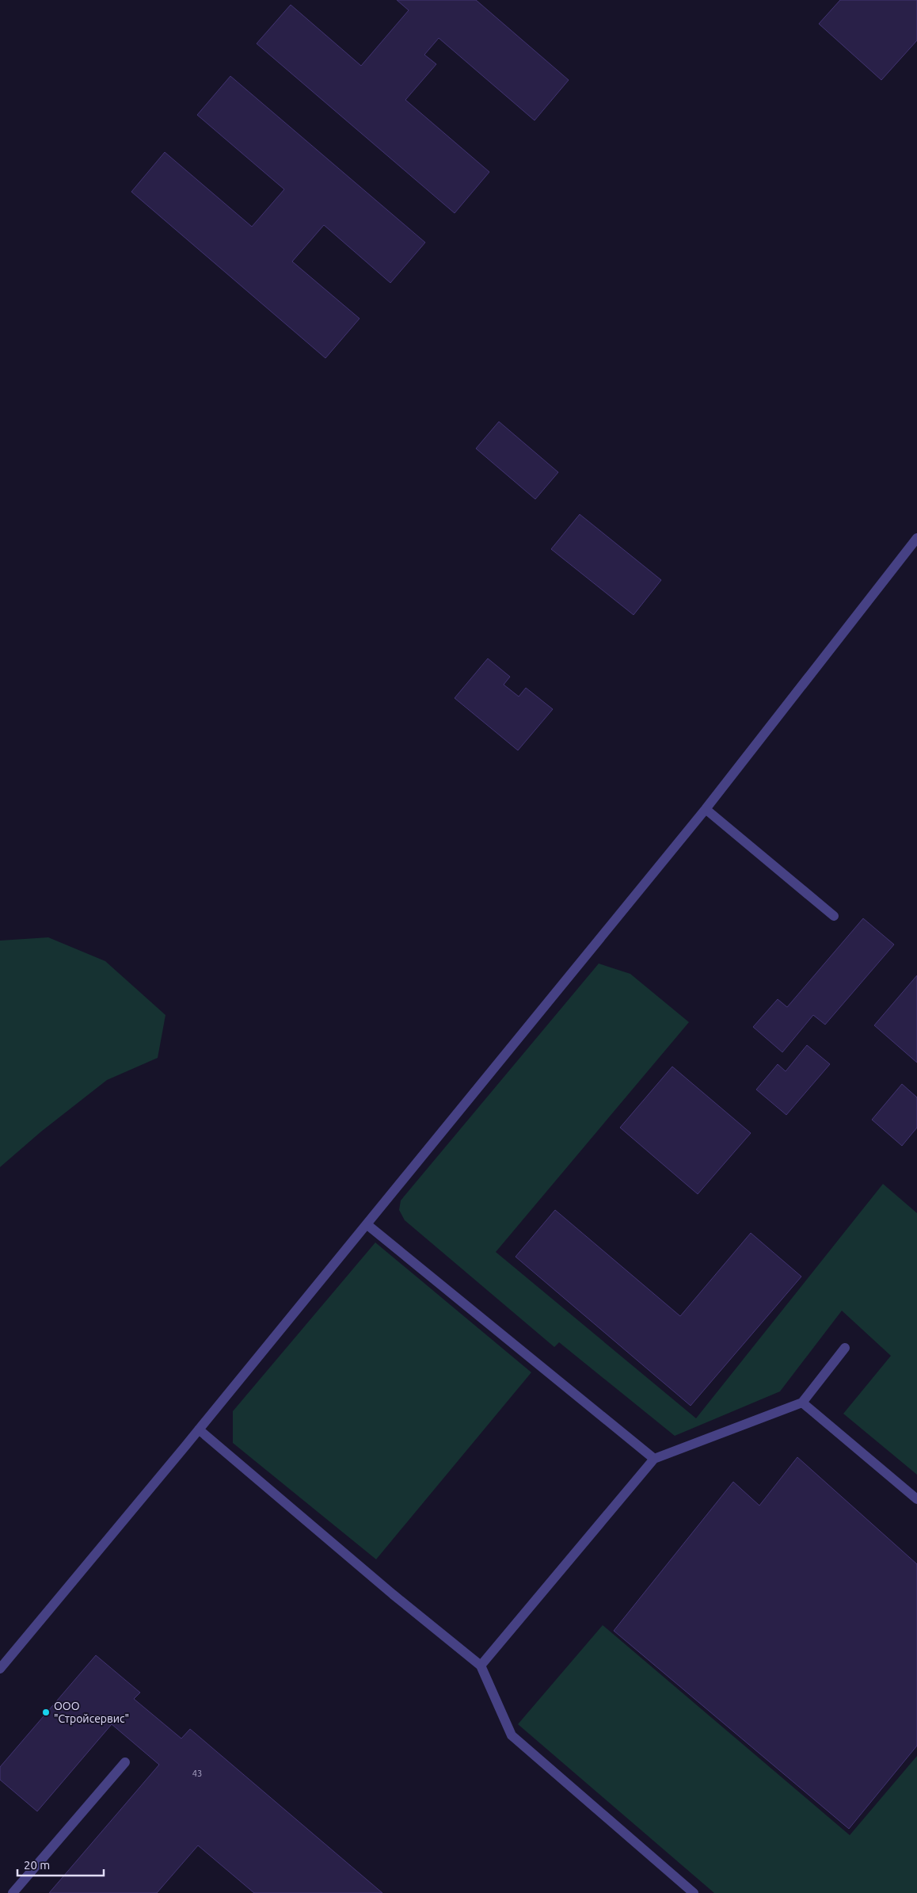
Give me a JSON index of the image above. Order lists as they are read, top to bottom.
{
  "places": ["ООО \"Стройсервис\""],
  "house_numbers": ["43"],
  "scale_bar": "20 m"
}
